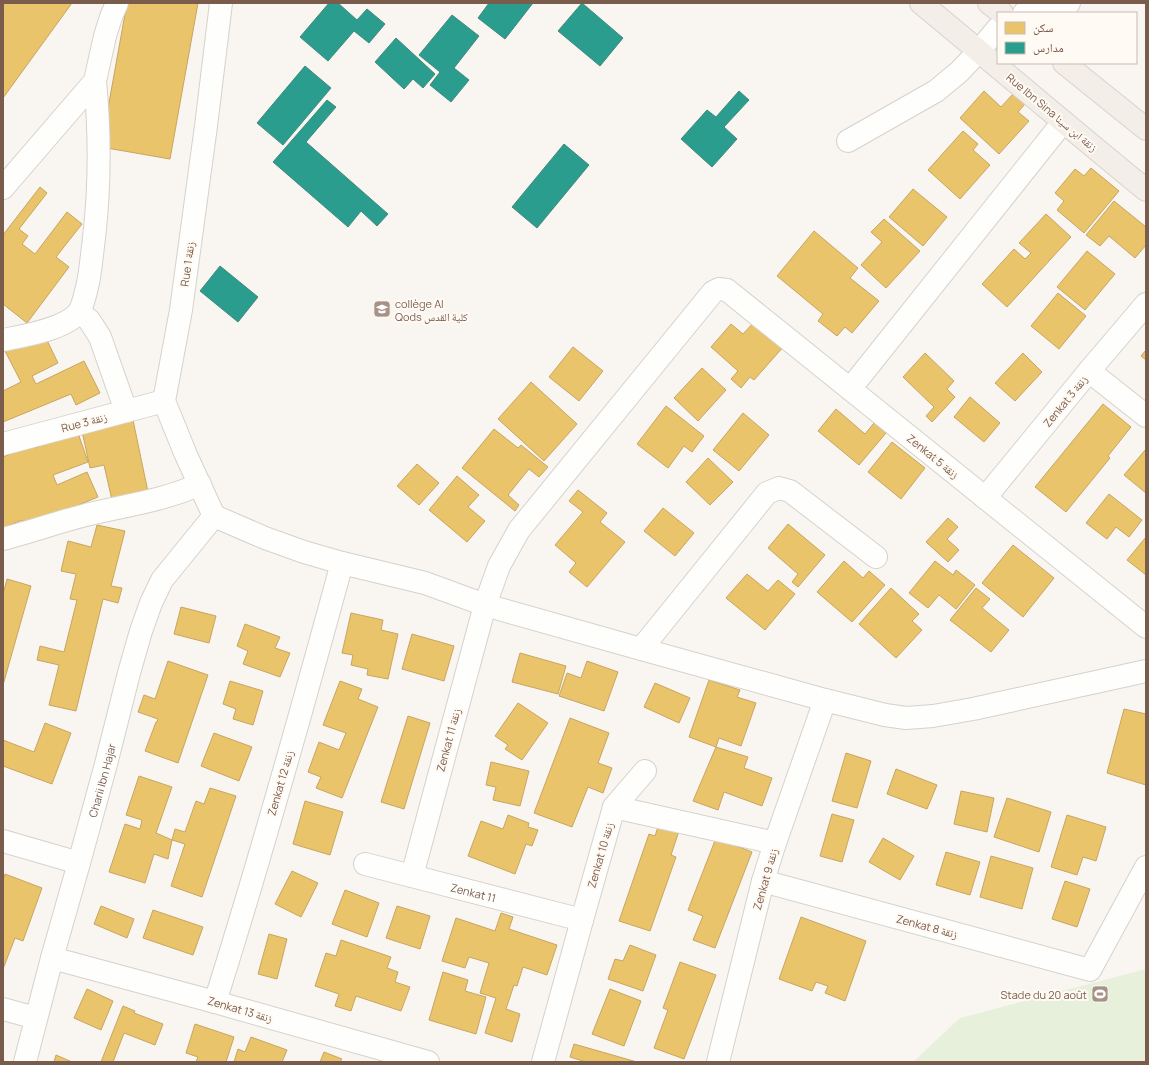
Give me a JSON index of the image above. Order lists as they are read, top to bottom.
{
  "streets": {
    "main road": ["Rue Ibn Sina زنقة ابن سينا"],
    "street": [
      "Rue 1 زنقة",
      "Zenkat 3 زنقة",
      "Rue 3 زنقة",
      "Zenkat 5 زنقة",
      "Zenkat 11 زنقة",
      "Charii Ibn Hajar",
      "Zenkat 12 زنقة",
      "Zenkat 10 زنقة",
      "Zenkat 9 زنقة",
      "Zenkat 11",
      "Zenkat 8 زنقة",
      "Zenkat 13 زنقة"
    ]
  },
  "crossings": [
    ["Rue 1 زنقة", "Rue 3 زنقة"],
    ["Zenkat 3 زنقة", "Zenkat 5 زنقة"],
    ["Zenkat 5 زنقة", "Zenkat 11 زنقة"],
    ["Zenkat 11 زنقة", "Zenkat 11"],
    ["Charii Ibn Hajar", "Zenkat 13 زنقة"],
    ["Zenkat 12 زنقة", "Zenkat 13 زنقة"],
    ["Zenkat 10 زنقة", "Zenkat 11"],
    ["Zenkat 9 زنقة", "Zenkat 8 زنقة"]
  ],
  "places": {
    "school or university": ["collège Al Qods كلية القدس"],
    "sports": ["Stade du 20 août"]
  },
  "legend": ["سكن", "مدارس"]
}
